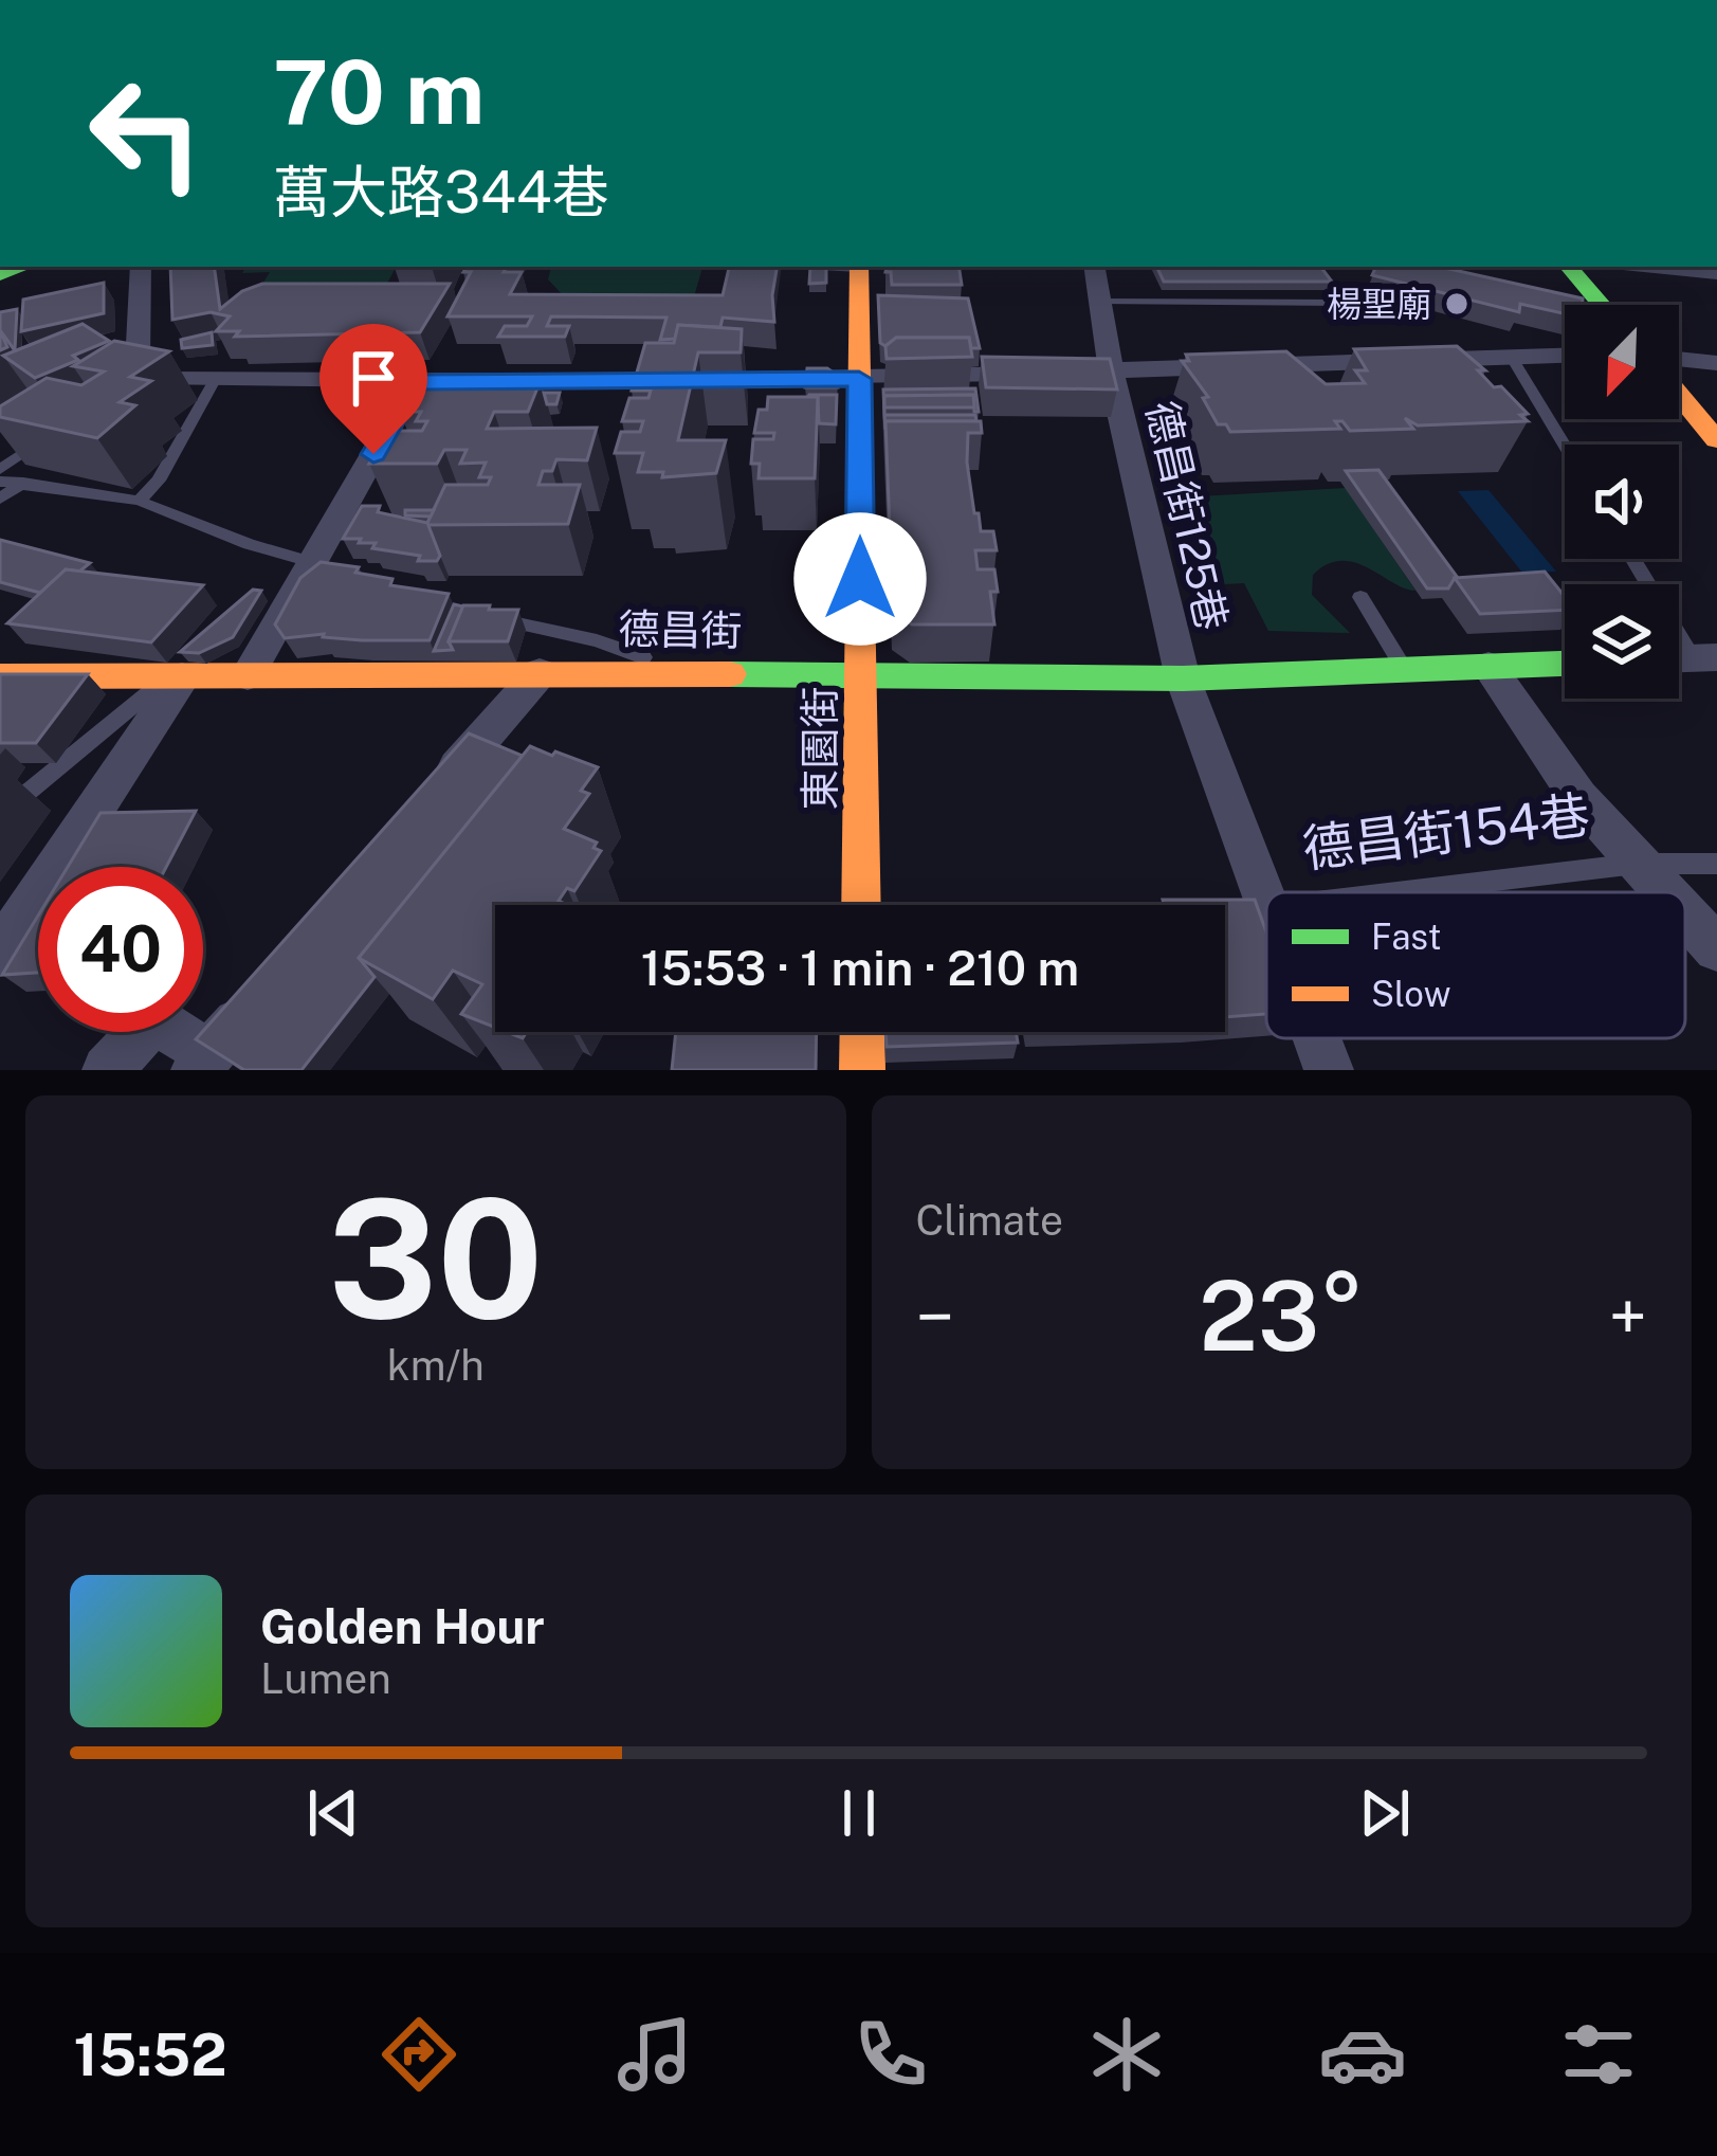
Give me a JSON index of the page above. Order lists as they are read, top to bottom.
{
  "streets": {
    "street": [
      "德昌街125巷",
      "德昌街",
      "東園街",
      "德昌街154巷"
    ]
  },
  "crossings": [
    ["德昌街125巷", "德昌街"],
    ["德昌街", "東園街"],
    ["德昌街", "德昌街154巷"]
  ],
  "places": ["楊聖廟"],
  "legend": ["Fast", "Slow"],
  "north": "bottom left",
  "page": {
    "turn": ["70 m", "萬大路344巷"],
    "limit": "40",
    "trip": "15:53 · 1 min · 210 m",
    "tile": [
      ["30", "km/h"],
      "Climate"
    ],
    "heat": ["−", "23°", "+"],
    "song": ["Golden Hour", "Lumen"],
    "tabs": "15:52"
  }
}
